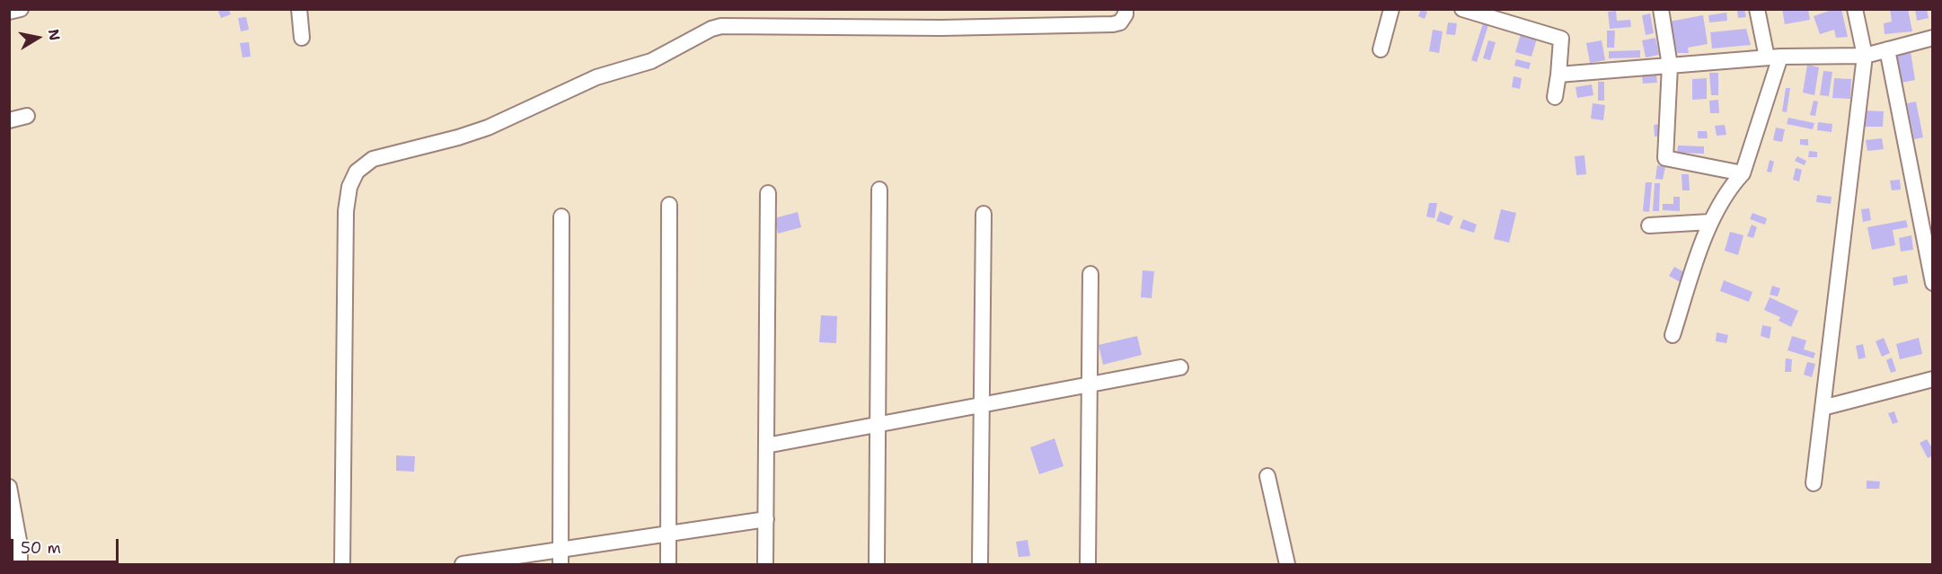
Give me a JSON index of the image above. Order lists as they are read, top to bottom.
{
  "scale_bar": "50 m",
  "north": "right"
}
